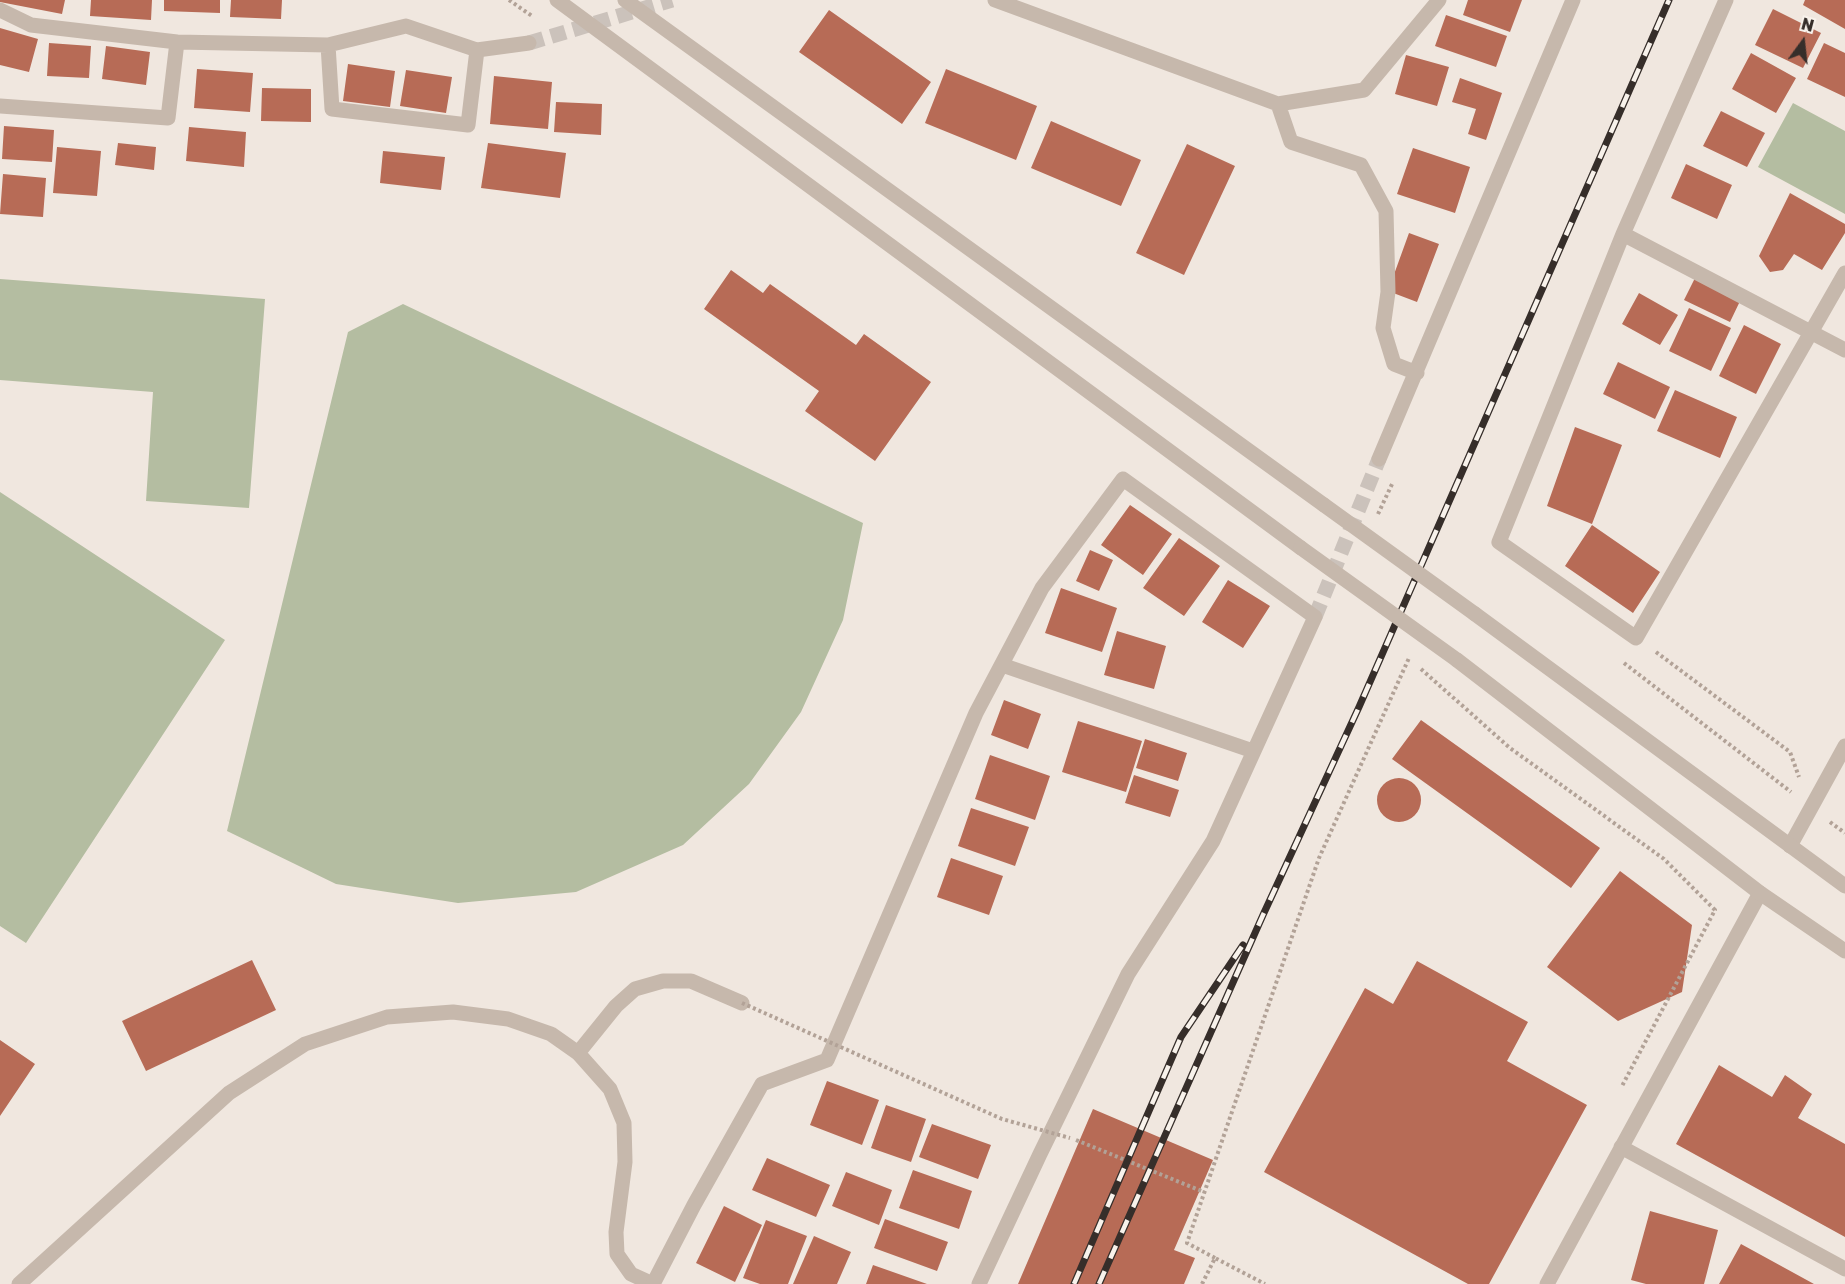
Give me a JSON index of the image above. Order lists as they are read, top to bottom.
{
  "north": "top"
}
